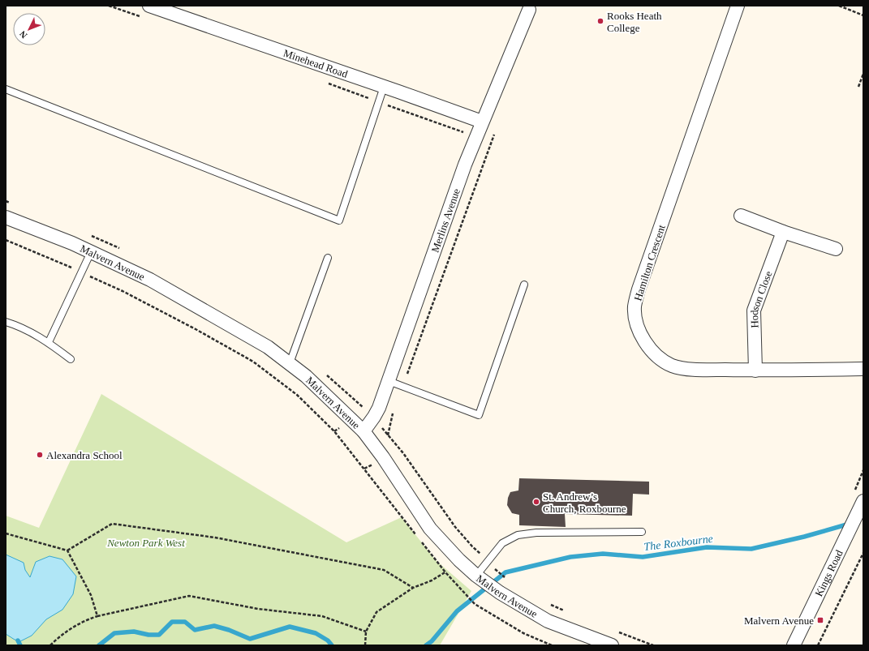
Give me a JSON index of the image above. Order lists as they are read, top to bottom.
{
  "streets": {
    "street": [
      "Minehead Road",
      "Merlins Avenue",
      "Malvern Avenue",
      "Hamilton Crescent",
      "Hodson Close",
      "Kings Road"
    ]
  },
  "crossings": [
    ["Minehead Road", "Merlins Avenue"],
    ["Merlins Avenue", "Malvern Avenue"],
    ["Hamilton Crescent", "Hodson Close"]
  ],
  "water": ["The Roxbourne"],
  "parks": ["Newton Park West"],
  "places": {
    "other": ["Rooks Heath College", "Alexandra School", "St. Andrew’s Church, Roxbourne"],
    "transit": ["Malvern Avenue"]
  },
  "north": "bottom left"
}
